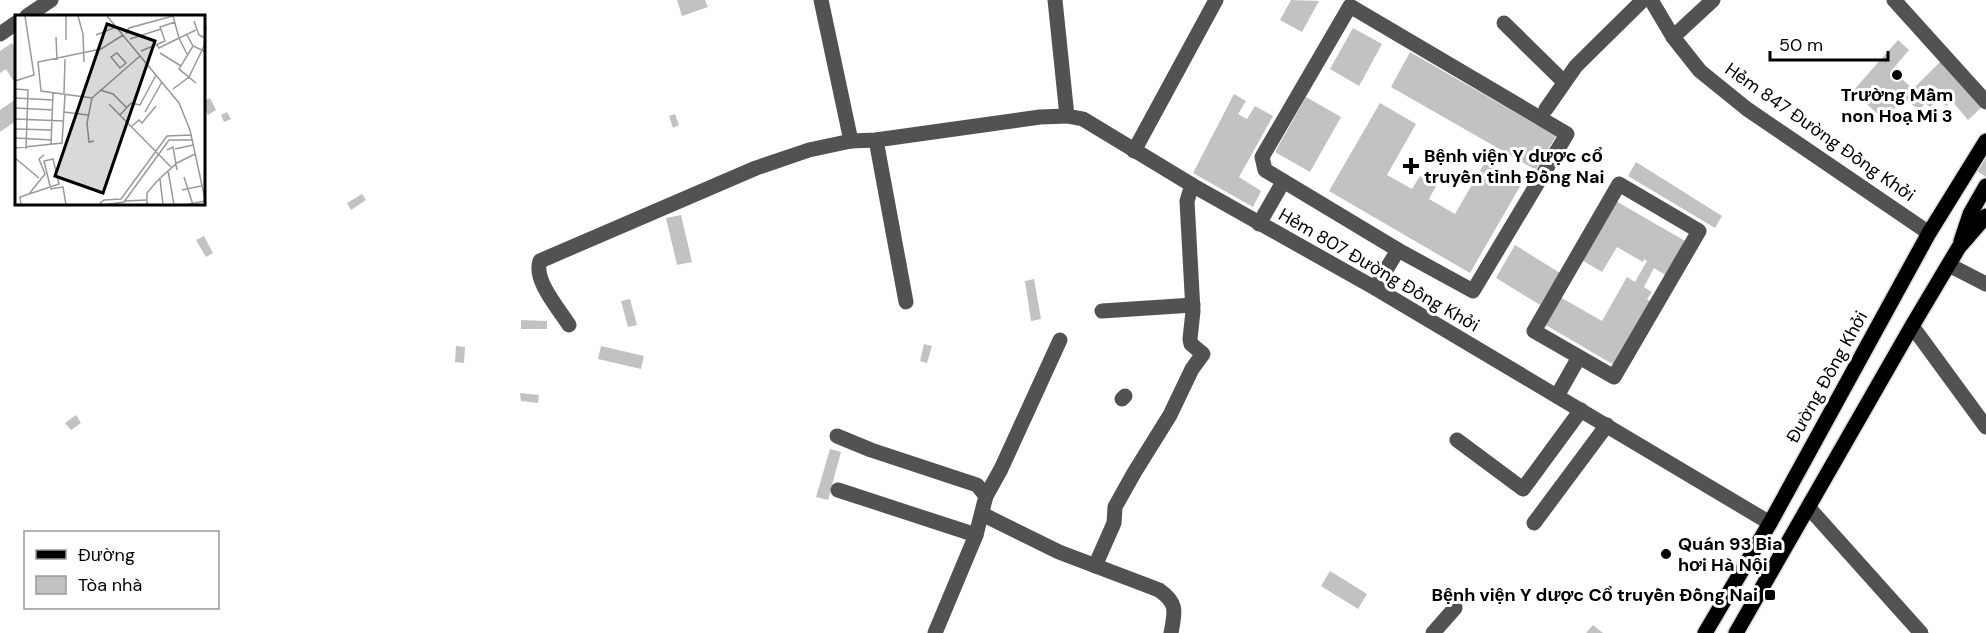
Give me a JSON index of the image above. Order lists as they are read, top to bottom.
{
  "streets": {
    "main road": ["Đường Đồng Khởi"],
    "street": ["Hẻm 847 Đường Đồng Khởi", "Hẻm 807 Đường Đồng Khởi"]
  },
  "crossings": [
    ["Hẻm 847 Đường Đồng Khởi", "Đường Đồng Khởi"],
    ["Hẻm 807 Đường Đồng Khởi", "Đường Đồng Khởi"]
  ],
  "places": {
    "other": ["Trường Mầm non Hoạ Mi 3", "Quán 93 Bia hơi Hà Nội"],
    "health": ["Bệnh viện Y dược cổ truyền tỉnh Đồng Nai"],
    "transit": ["Bệnh viện Y dược Cổ truyền Đồng Nai"]
  },
  "legend": ["Đường", "Tòa nhà"],
  "scale_bar": "50 m"
}
